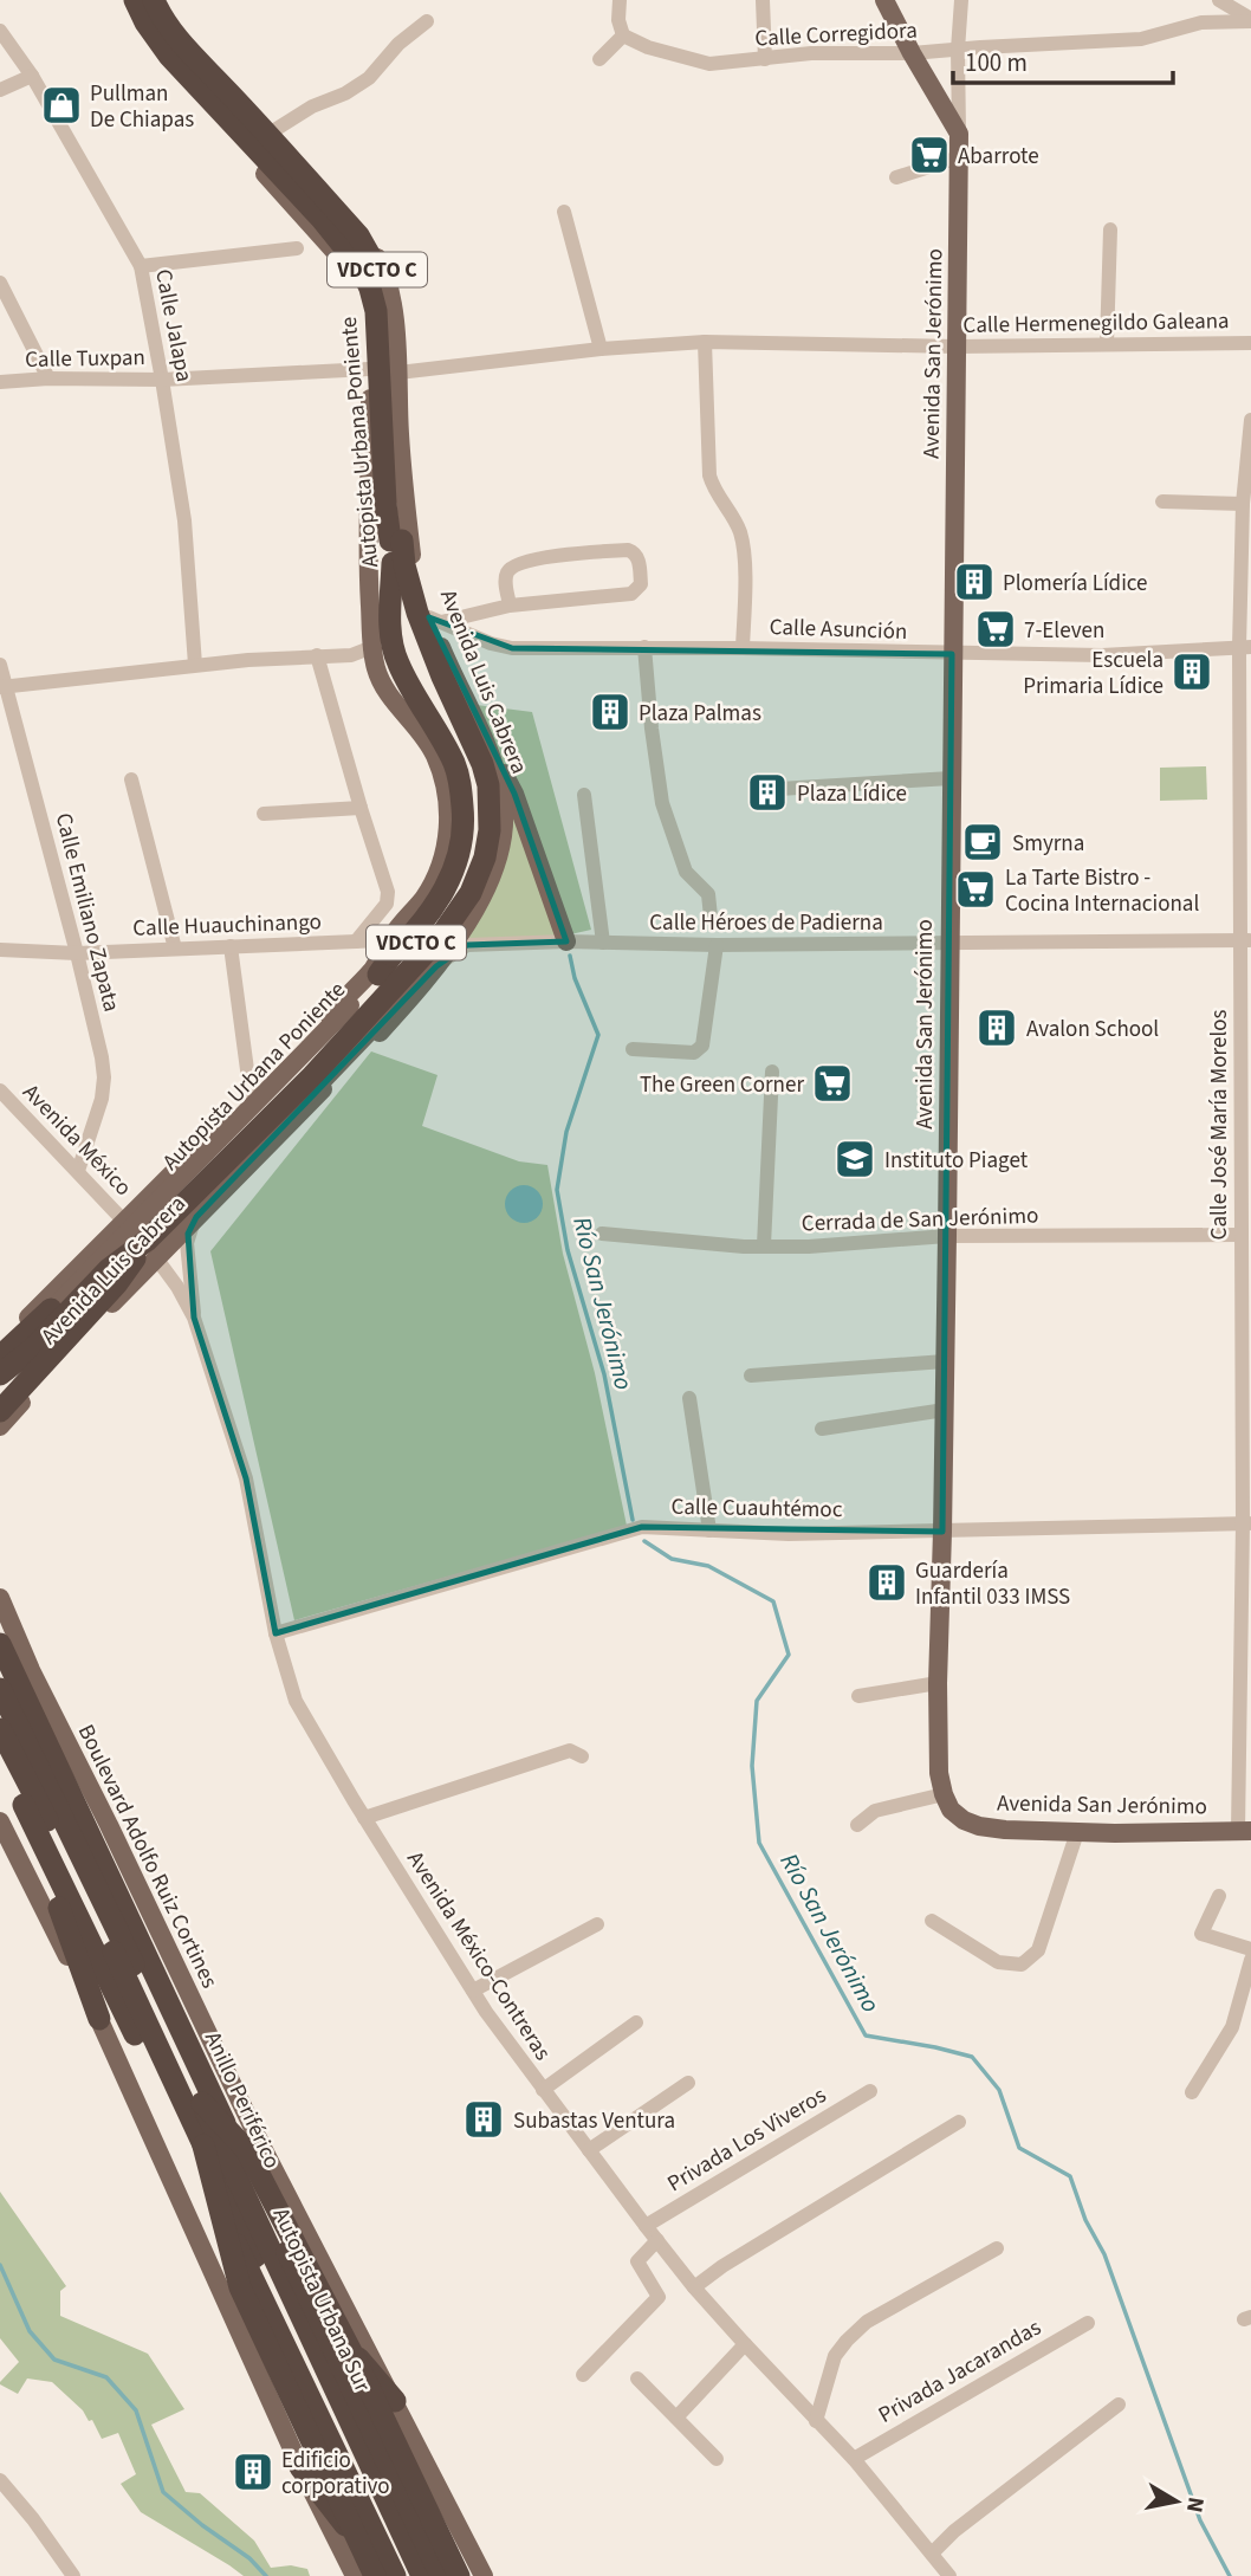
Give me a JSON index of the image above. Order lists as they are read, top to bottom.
{
  "streets": {
    "highway": [
      "VDCTO C",
      "Autopista Urbana Poniente",
      "Anillo Periférico",
      "Autopista Urbana Sur"
    ],
    "main road": ["Avenida San Jerónimo", "Avenida Luis Cabrera", "Boulevard Adolfo Ruiz Cortines"],
    "street": [
      "Calle Corregidora",
      "Calle Hermenegildo Galeana",
      "Calle Jalapa",
      "Calle Tuxpan",
      "Calle Asunción",
      "Calle Emiliano Zapata",
      "Calle Héroes de Padierna",
      "Calle Huauchinango",
      "Calle José María Morelos",
      "Avenida México",
      "Cerrada de San Jerónimo",
      "Calle Cuauhtémoc",
      "Avenida México-Contreras",
      "Privada Los Viveros",
      "Privada Jacarandas"
    ]
  },
  "crossings": [
    ["Calle Hermenegildo Galeana", "Avenida San Jerónimo"],
    ["Calle Hermenegildo Galeana", "Avenida Luis Cabrera"],
    ["Calle Jalapa", "Calle Tuxpan"],
    ["Avenida San Jerónimo", "Calle Asunción"],
    ["Avenida San Jerónimo", "Calle Héroes de Padierna"],
    ["Avenida San Jerónimo", "Calle José María Morelos"],
    ["Avenida San Jerónimo", "Cerrada de San Jerónimo"],
    ["Avenida San Jerónimo", "Calle Cuauhtémoc"],
    ["Calle Tuxpan", "Avenida Luis Cabrera"],
    ["Autopista Urbana Poniente", "Avenida Luis Cabrera"],
    ["Autopista Urbana Poniente", "Avenida México"],
    ["Autopista Urbana Poniente", "Avenida México-Contreras"],
    ["Calle Asunción", "Avenida Luis Cabrera"],
    ["Calle Asunción", "Calle José María Morelos"],
    ["Avenida Luis Cabrera", "Calle Héroes de Padierna"],
    ["Avenida Luis Cabrera", "Calle Huauchinango"],
    ["Avenida Luis Cabrera", "Avenida México"],
    ["Avenida Luis Cabrera", "Avenida México-Contreras"],
    ["Calle Emiliano Zapata", "Calle Huauchinango"],
    ["Calle Emiliano Zapata", "Avenida México"],
    ["Calle Héroes de Padierna", "Calle José María Morelos"],
    ["Calle José María Morelos", "Cerrada de San Jerónimo"],
    ["Calle José María Morelos", "Calle Cuauhtémoc"],
    ["Avenida México", "Avenida México-Contreras"],
    ["Calle Cuauhtémoc", "Avenida México-Contreras"],
    ["Avenida México-Contreras", "Privada Los Viveros"],
    ["Avenida México-Contreras", "Privada Jacarandas"]
  ],
  "water": ["Río San Jerónimo"],
  "places": {
    "shop": ["Pullman De Chiapas"],
    "supermarket": [
      "Abarrote",
      "7-Eleven",
      "La Tarte Bistro - Cocina Internacional",
      "The Green Corner"
    ],
    "building": [
      "Plomería Lídice",
      "Escuela Primaria Lídice",
      "Plaza Palmas",
      "Plaza Lídice",
      "Avalon School",
      "Guardería Infantil 033 IMSS",
      "Subastas Ventura",
      "Edificio corporativo"
    ],
    "cafe": ["Smyrna"],
    "school or university": ["Instituto Piaget"]
  },
  "scale_bar": "100 m",
  "north": "right"
}
